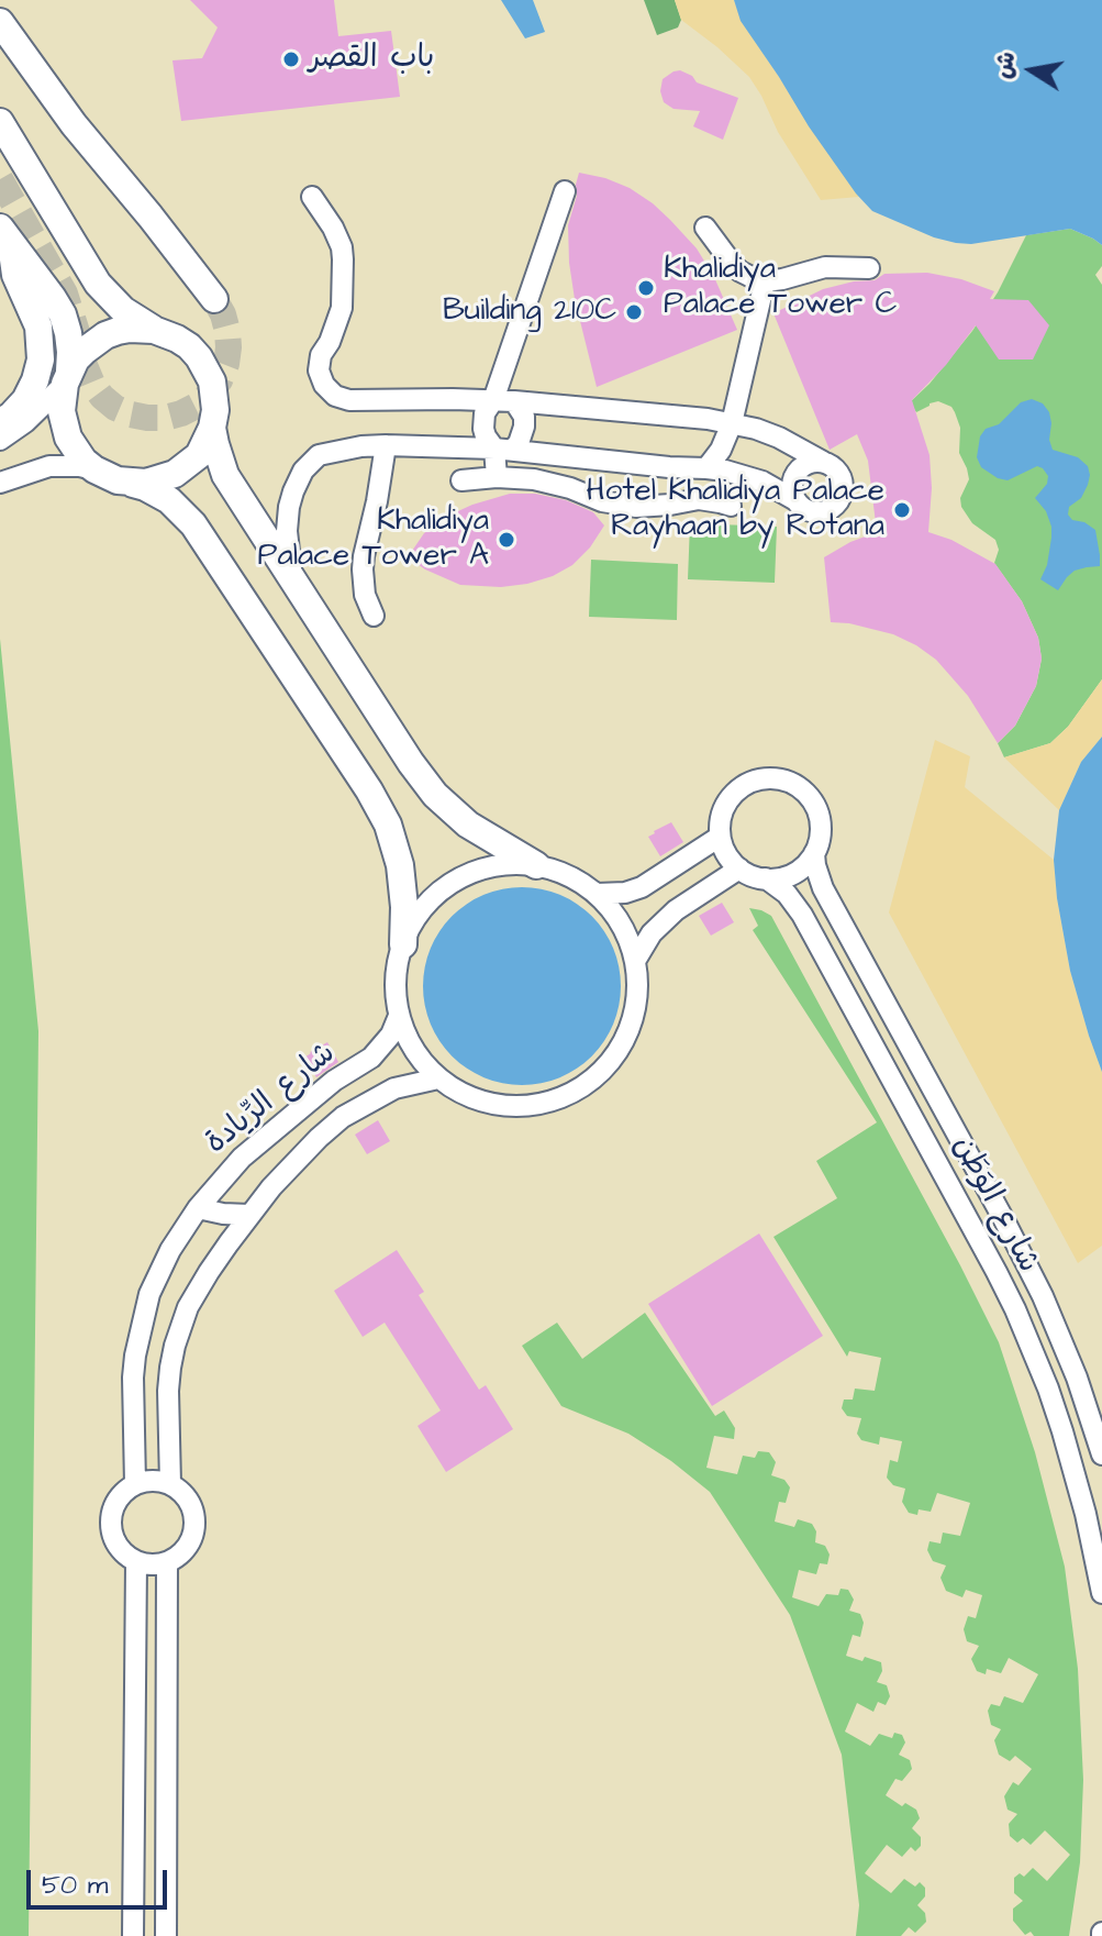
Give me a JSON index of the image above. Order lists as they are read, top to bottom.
{
  "streets": {
    "street": ["شارع الرِّيادة", "شارع الوَطَن"]
  },
  "places": [
    "باب القصر",
    "Khalidiya Palace Tower C",
    "Building 210C",
    "Hotel Khalidiya Palace Rayhaan by Rotana",
    "Khalidiya Palace Tower A"
  ],
  "scale_bar": "50 m",
  "north": "left"
}
